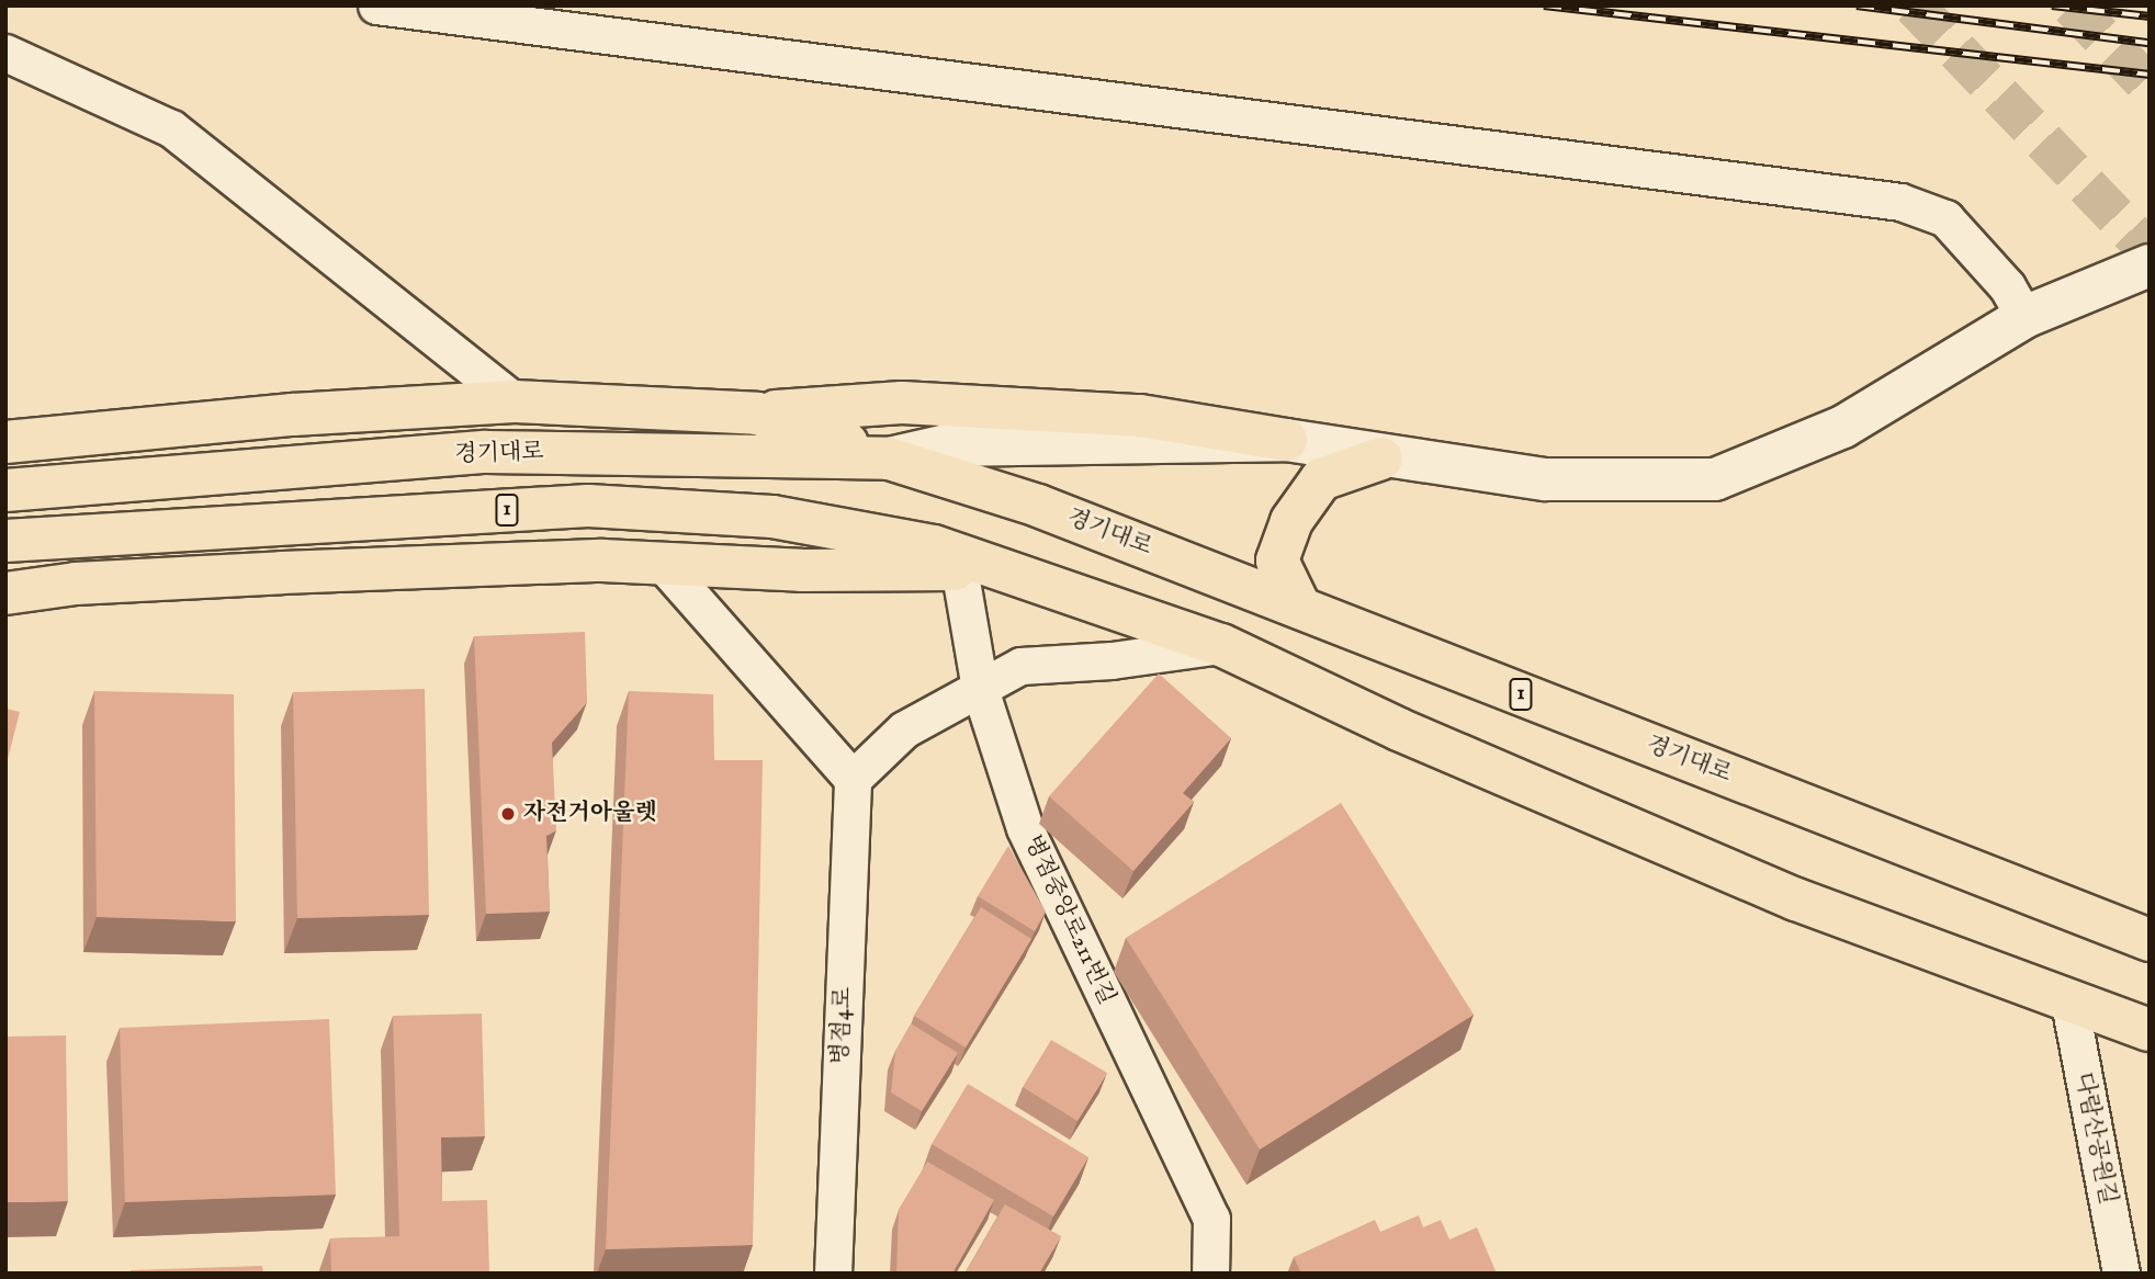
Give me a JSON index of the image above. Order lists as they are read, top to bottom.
{
  "streets": {
    "main road": ["경기대로", "1"],
    "street": ["병점중앙로211번길", "병점4로", "다람산공원길"]
  },
  "crossings": [
    ["1", "병점중앙로211번길"]
  ],
  "places": ["자전거아울렛"]
}
